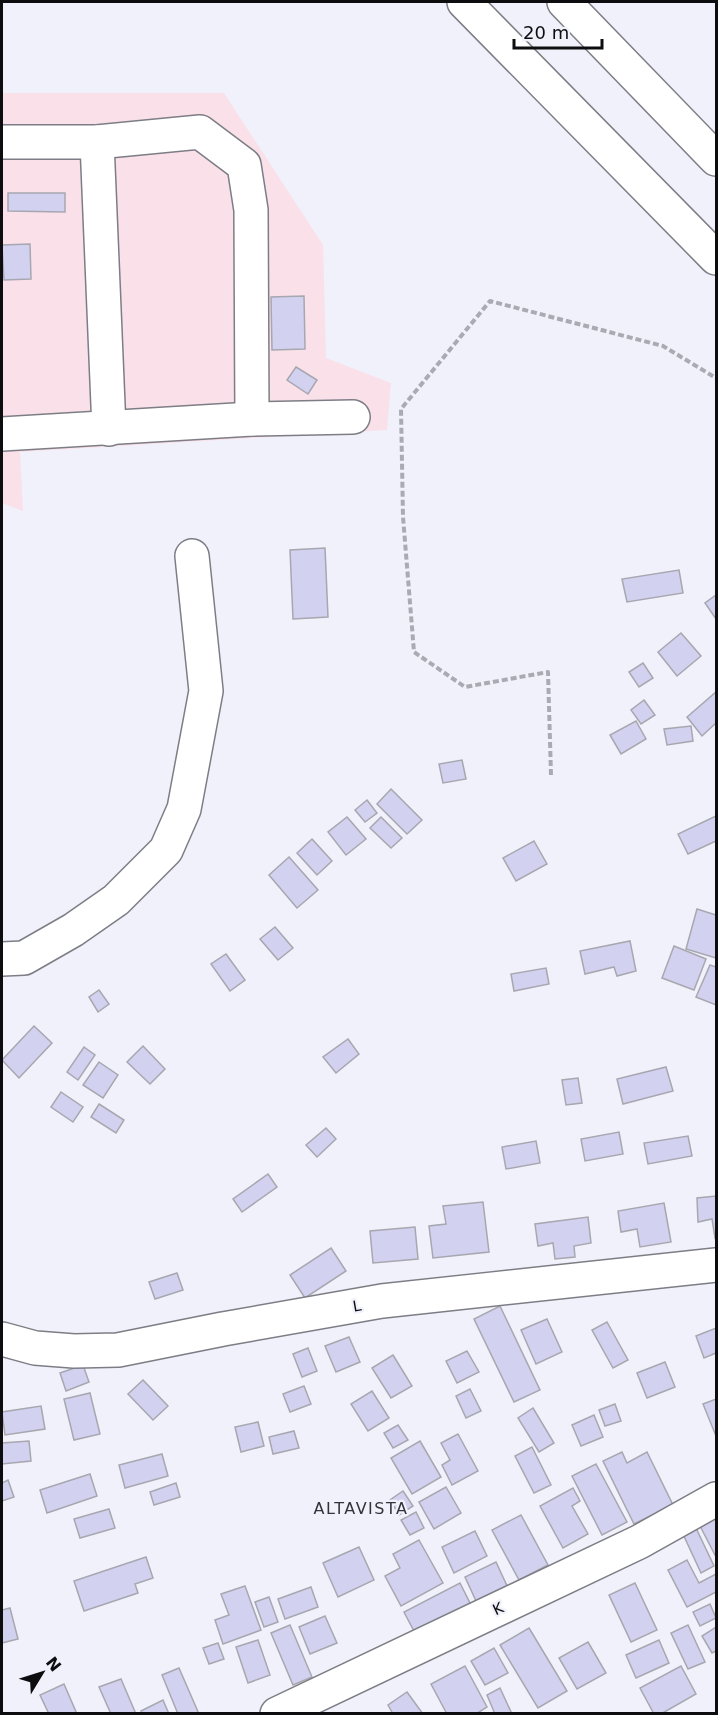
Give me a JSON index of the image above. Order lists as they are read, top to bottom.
{
  "streets": {
    "street": ["L", "K"]
  },
  "districts": ["ALTAVISTA"],
  "scale_bar": "20 m",
  "north": "top right"
}
